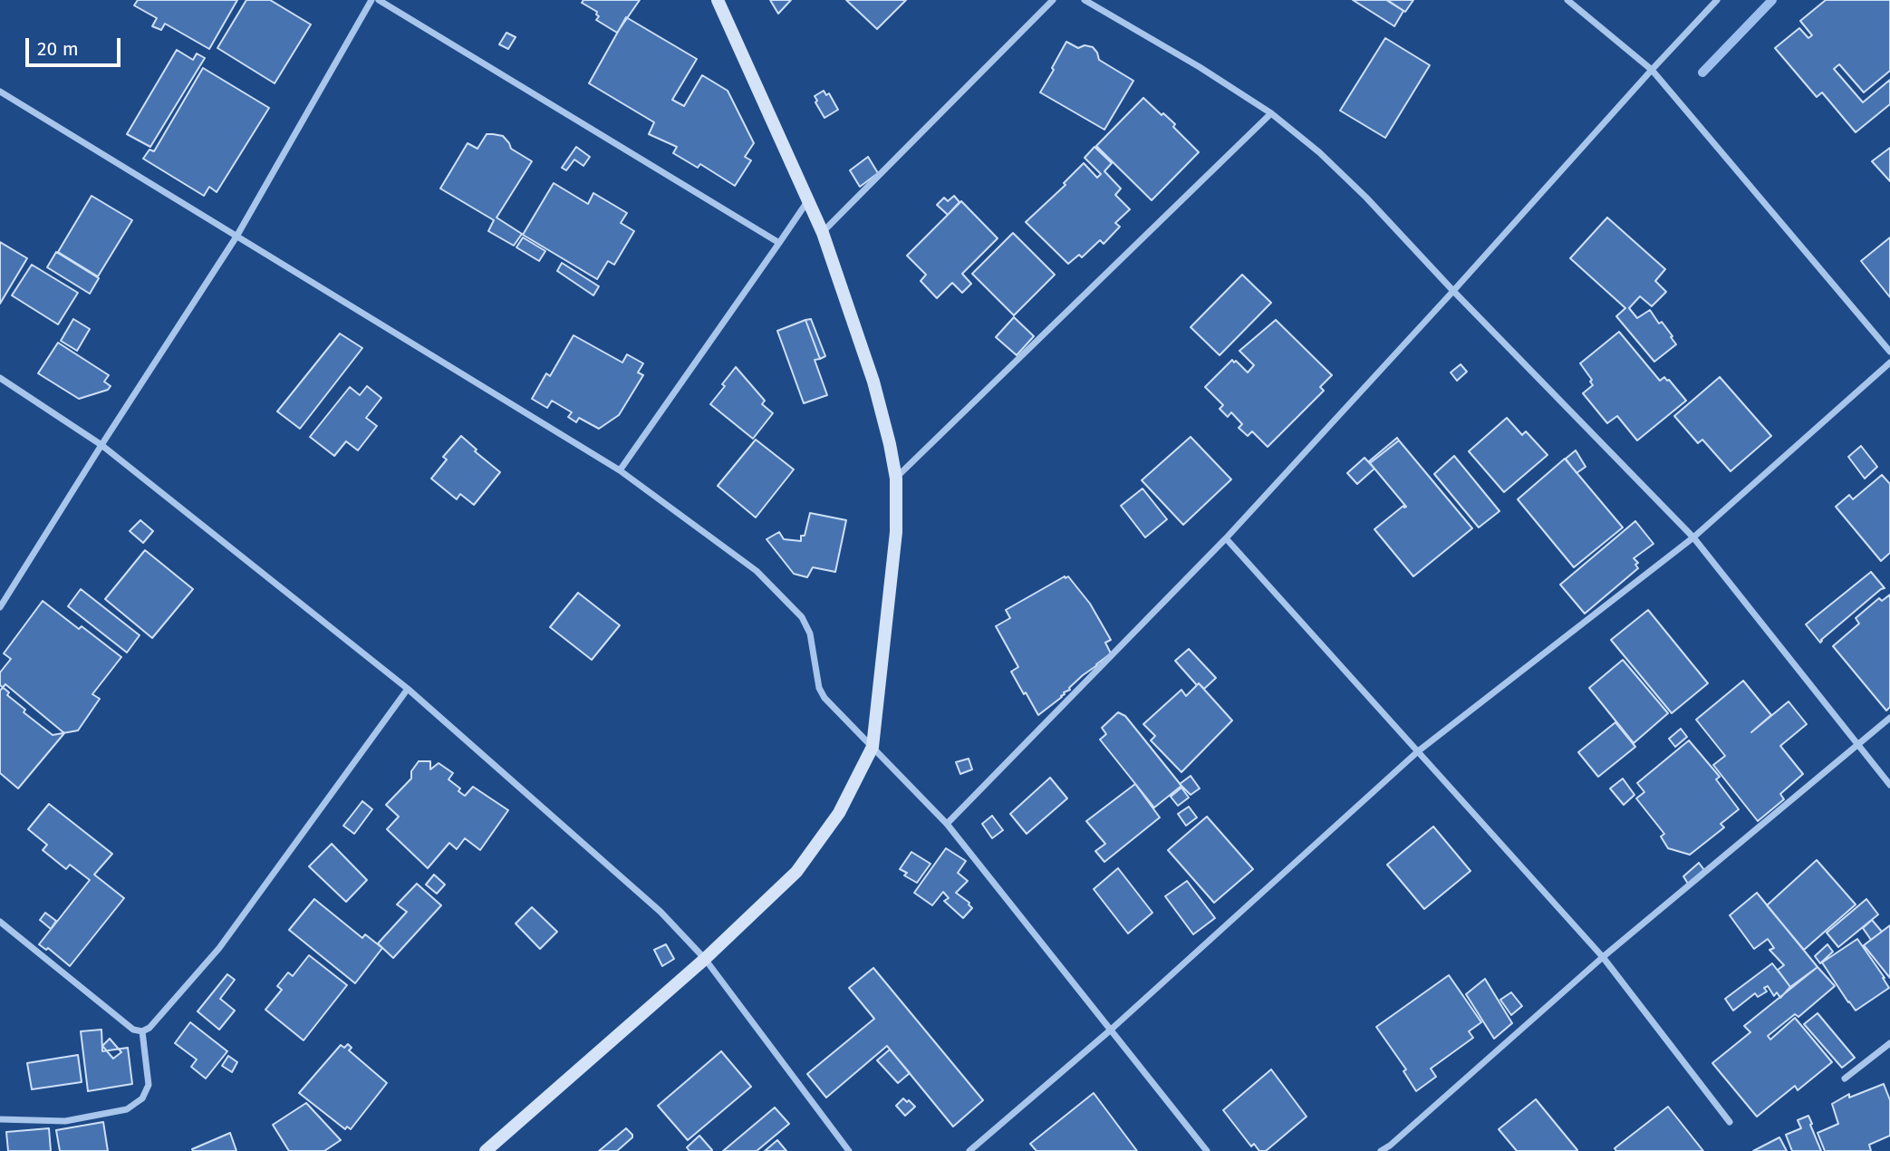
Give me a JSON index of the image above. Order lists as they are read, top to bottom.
{
  "scale_bar": "20 m"
}
